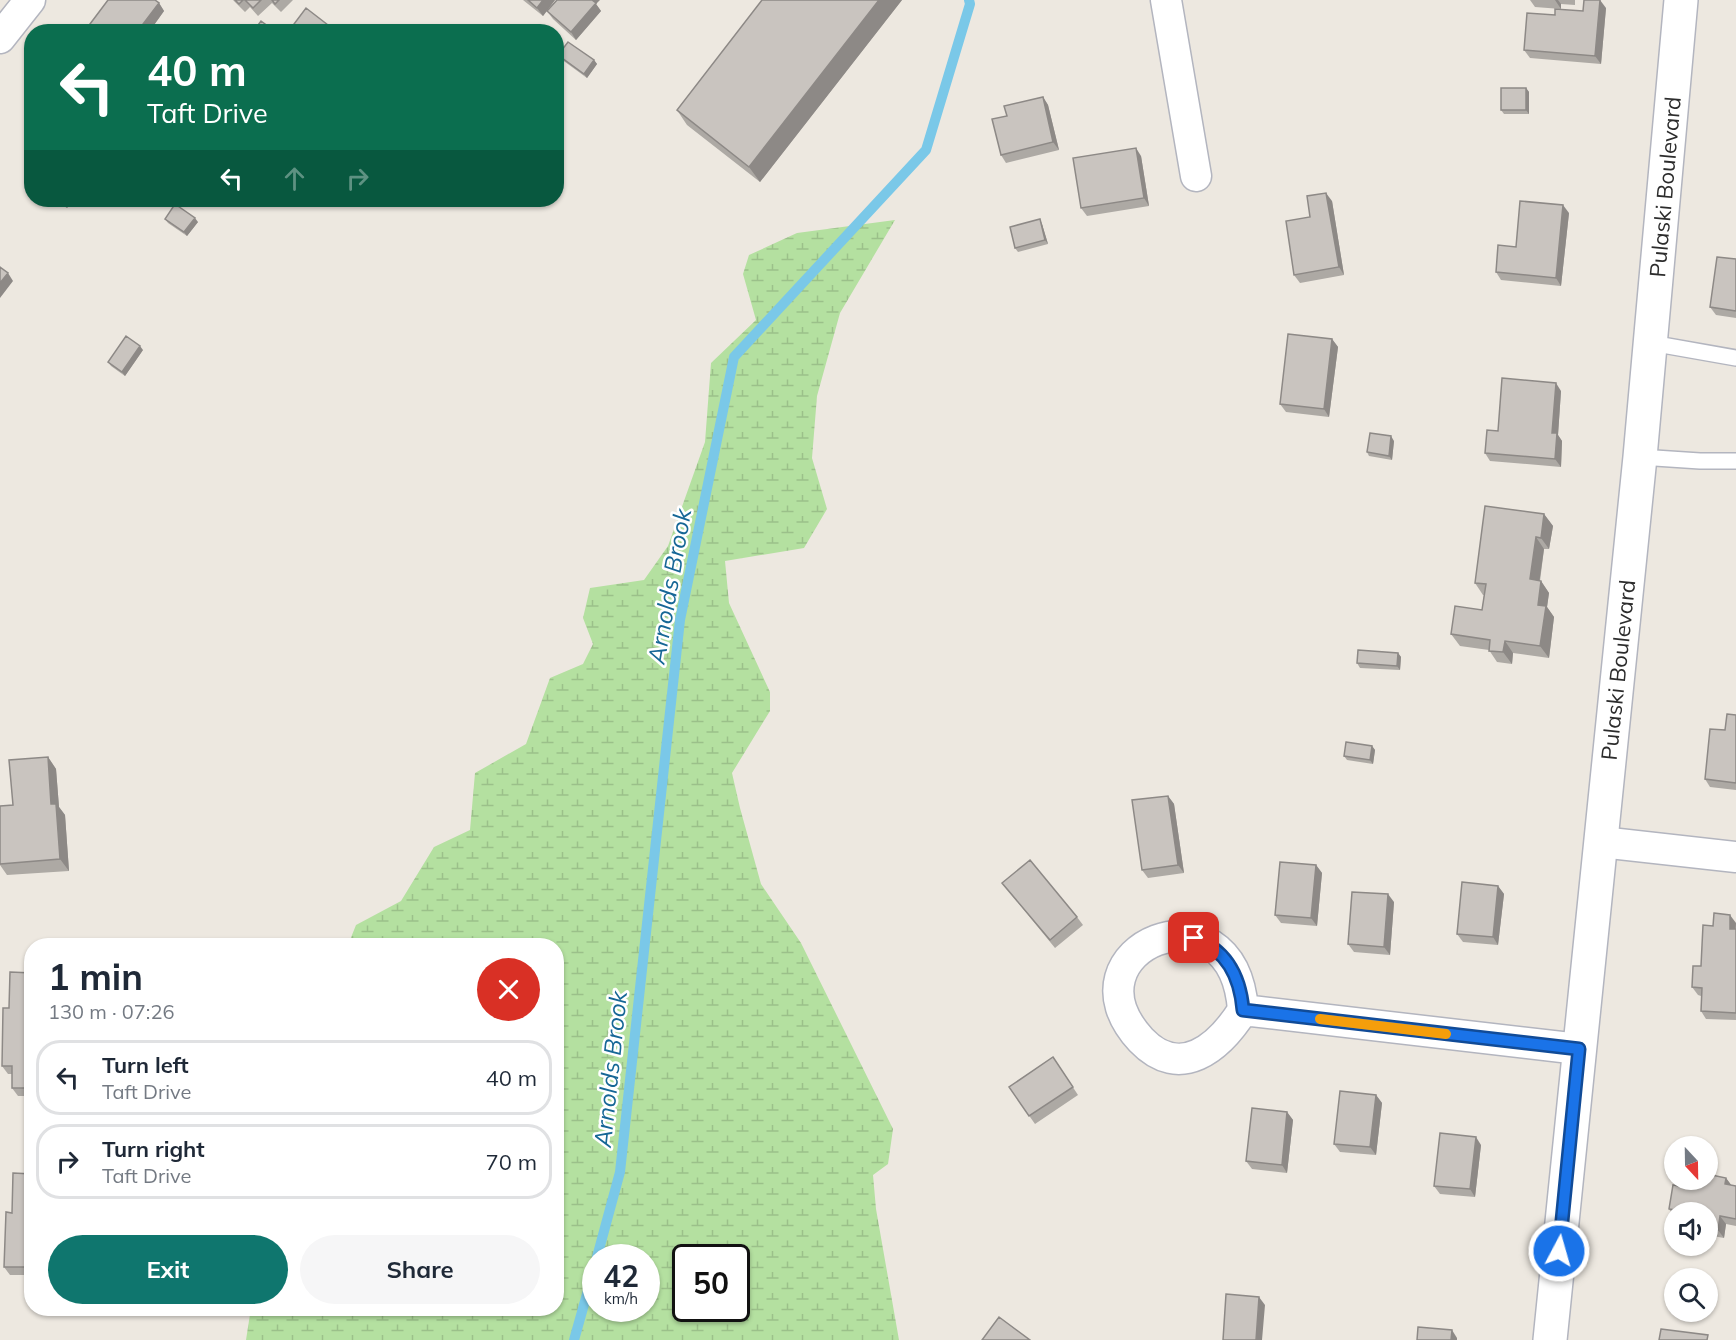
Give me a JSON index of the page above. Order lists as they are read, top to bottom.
{
  "streets": {
    "main road": ["Pulaski Boulevard"]
  },
  "water": ["Arnolds Brook"],
  "north": "bottom",
  "page": {
    "turn": ["40 m", "Taft Drive"],
    "heading": ["1 min", "130 m · 07:26"],
    "list": [
      {
        "name": "Turn left",
        "note": "Taft Drive",
        "value": "40 m"
      },
      {
        "name": "Turn right",
        "note": "Taft Drive",
        "value": "70 m"
      }
    ],
    "buttons": ["Exit", "Share"],
    "speed": "42 km/h",
    "limit": "50"
  }
}
